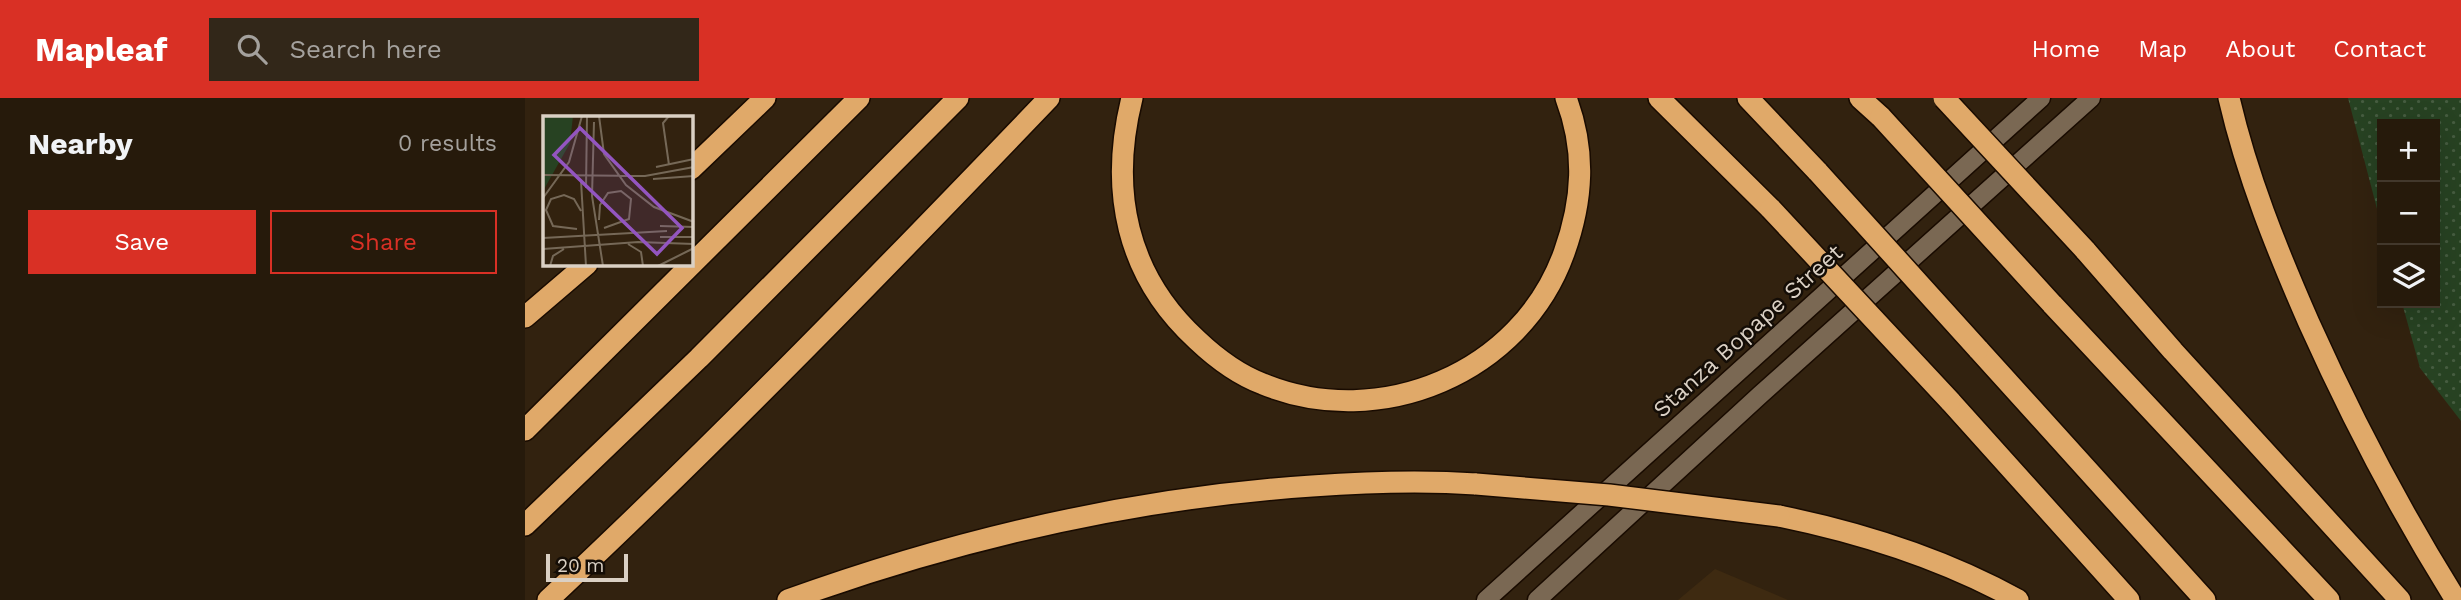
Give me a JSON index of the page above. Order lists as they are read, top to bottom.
{
  "streets": {
    "main road": ["Stanza Bopape Street"]
  },
  "scale_bar": "20 m",
  "page": {
    "header": "Mapleaf",
    "search": "Search here",
    "nav": [
      "Home",
      "Map",
      "About",
      "Contact"
    ],
    "heading": ["Nearby", "0 results"],
    "map_buttons": ["+", "−"],
    "buttons": ["Save", "Share"],
    "scale": "20 m"
  }
}
